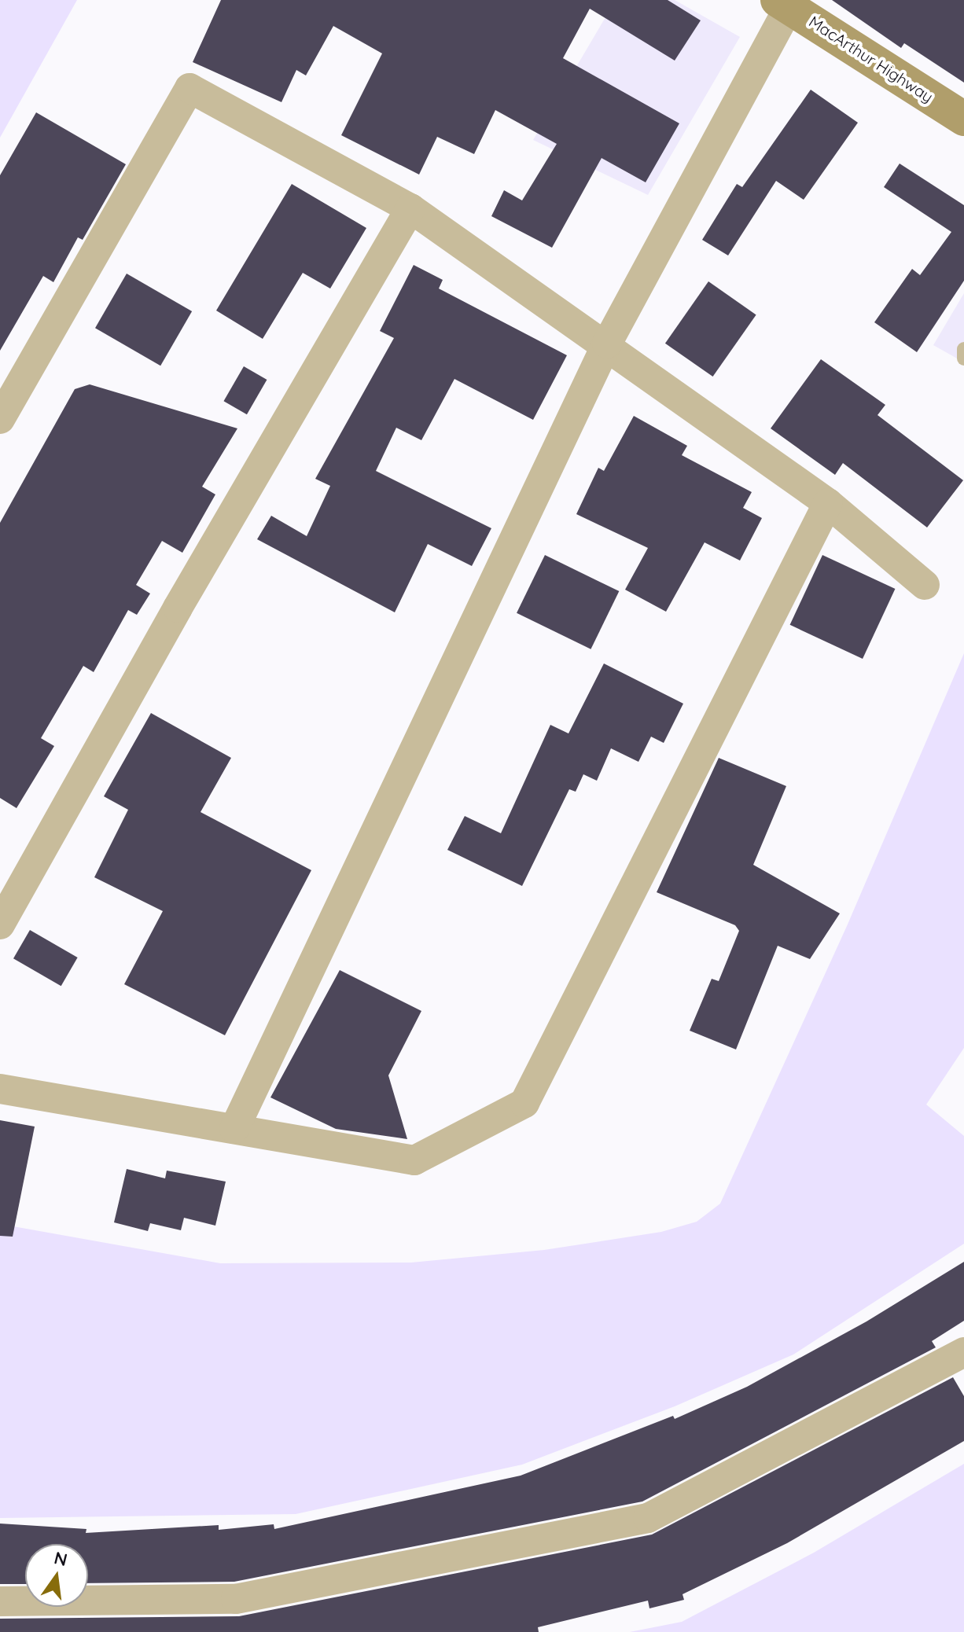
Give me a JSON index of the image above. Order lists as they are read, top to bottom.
{
  "streets": {
    "main road": ["MacArthur Highway"]
  },
  "north": "top"
}
